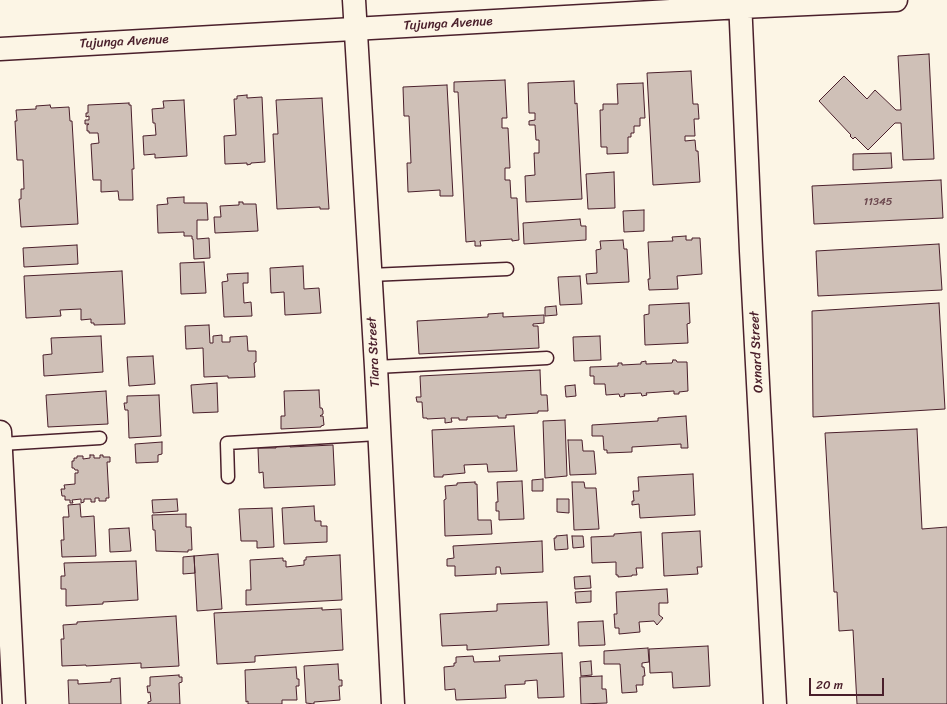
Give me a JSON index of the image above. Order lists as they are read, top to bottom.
{
  "streets": {
    "street": ["Tujunga Avenue", "Tiara Street", "Oxnard Street"]
  },
  "crossings": [
    ["Tujunga Avenue", "Tiara Street"],
    ["Tujunga Avenue", "Oxnard Street"]
  ],
  "house_numbers": ["11345"],
  "scale_bar": "20 m"
}
